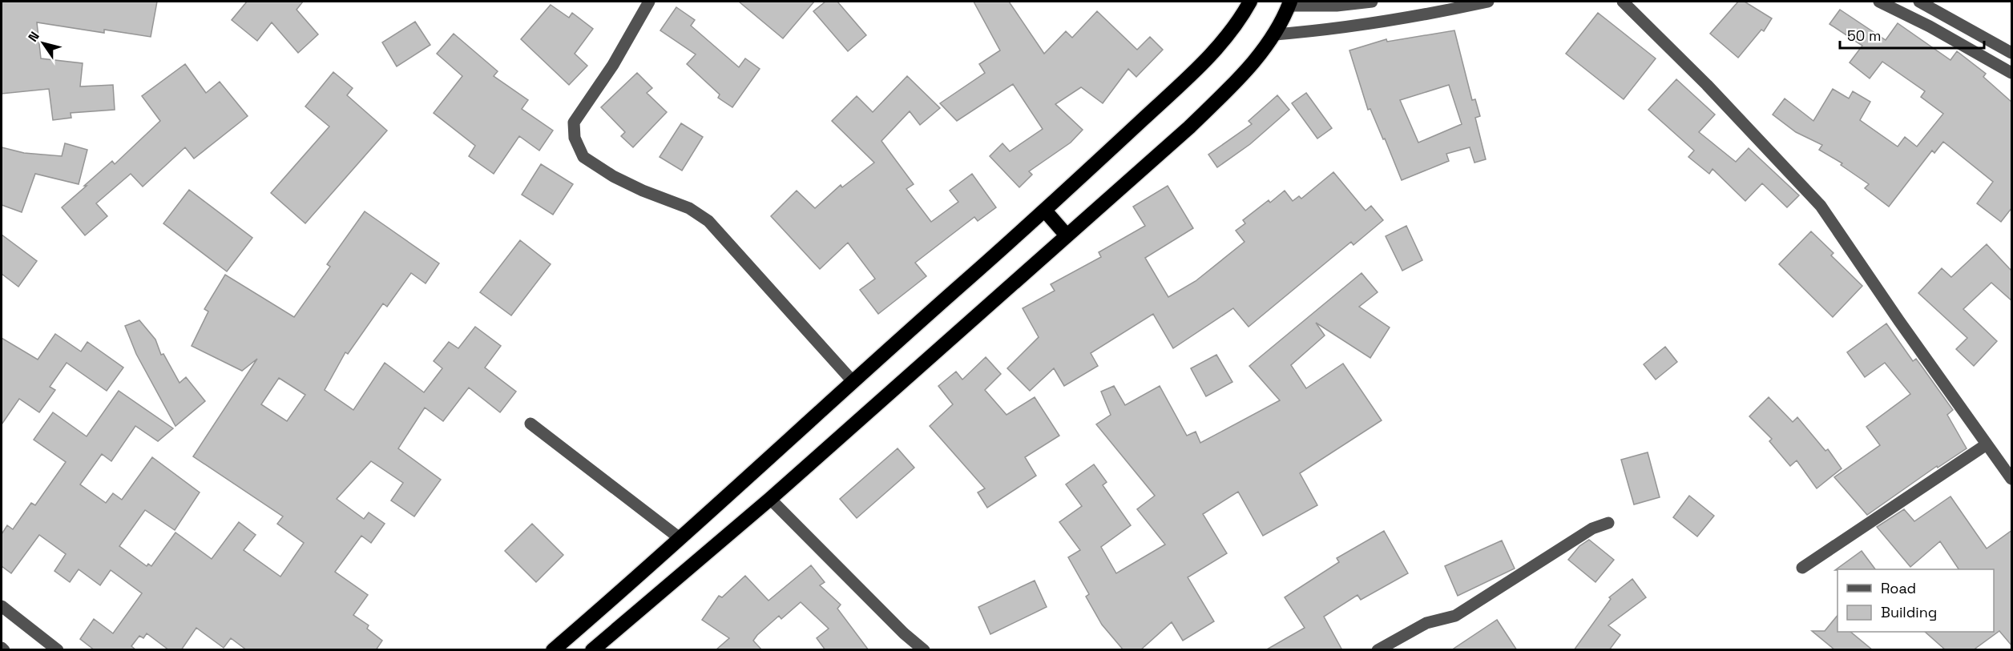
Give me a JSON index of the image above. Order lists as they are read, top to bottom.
{
  "legend": ["Road", "Building"],
  "scale_bar": "50 m",
  "north": "top left"
}
